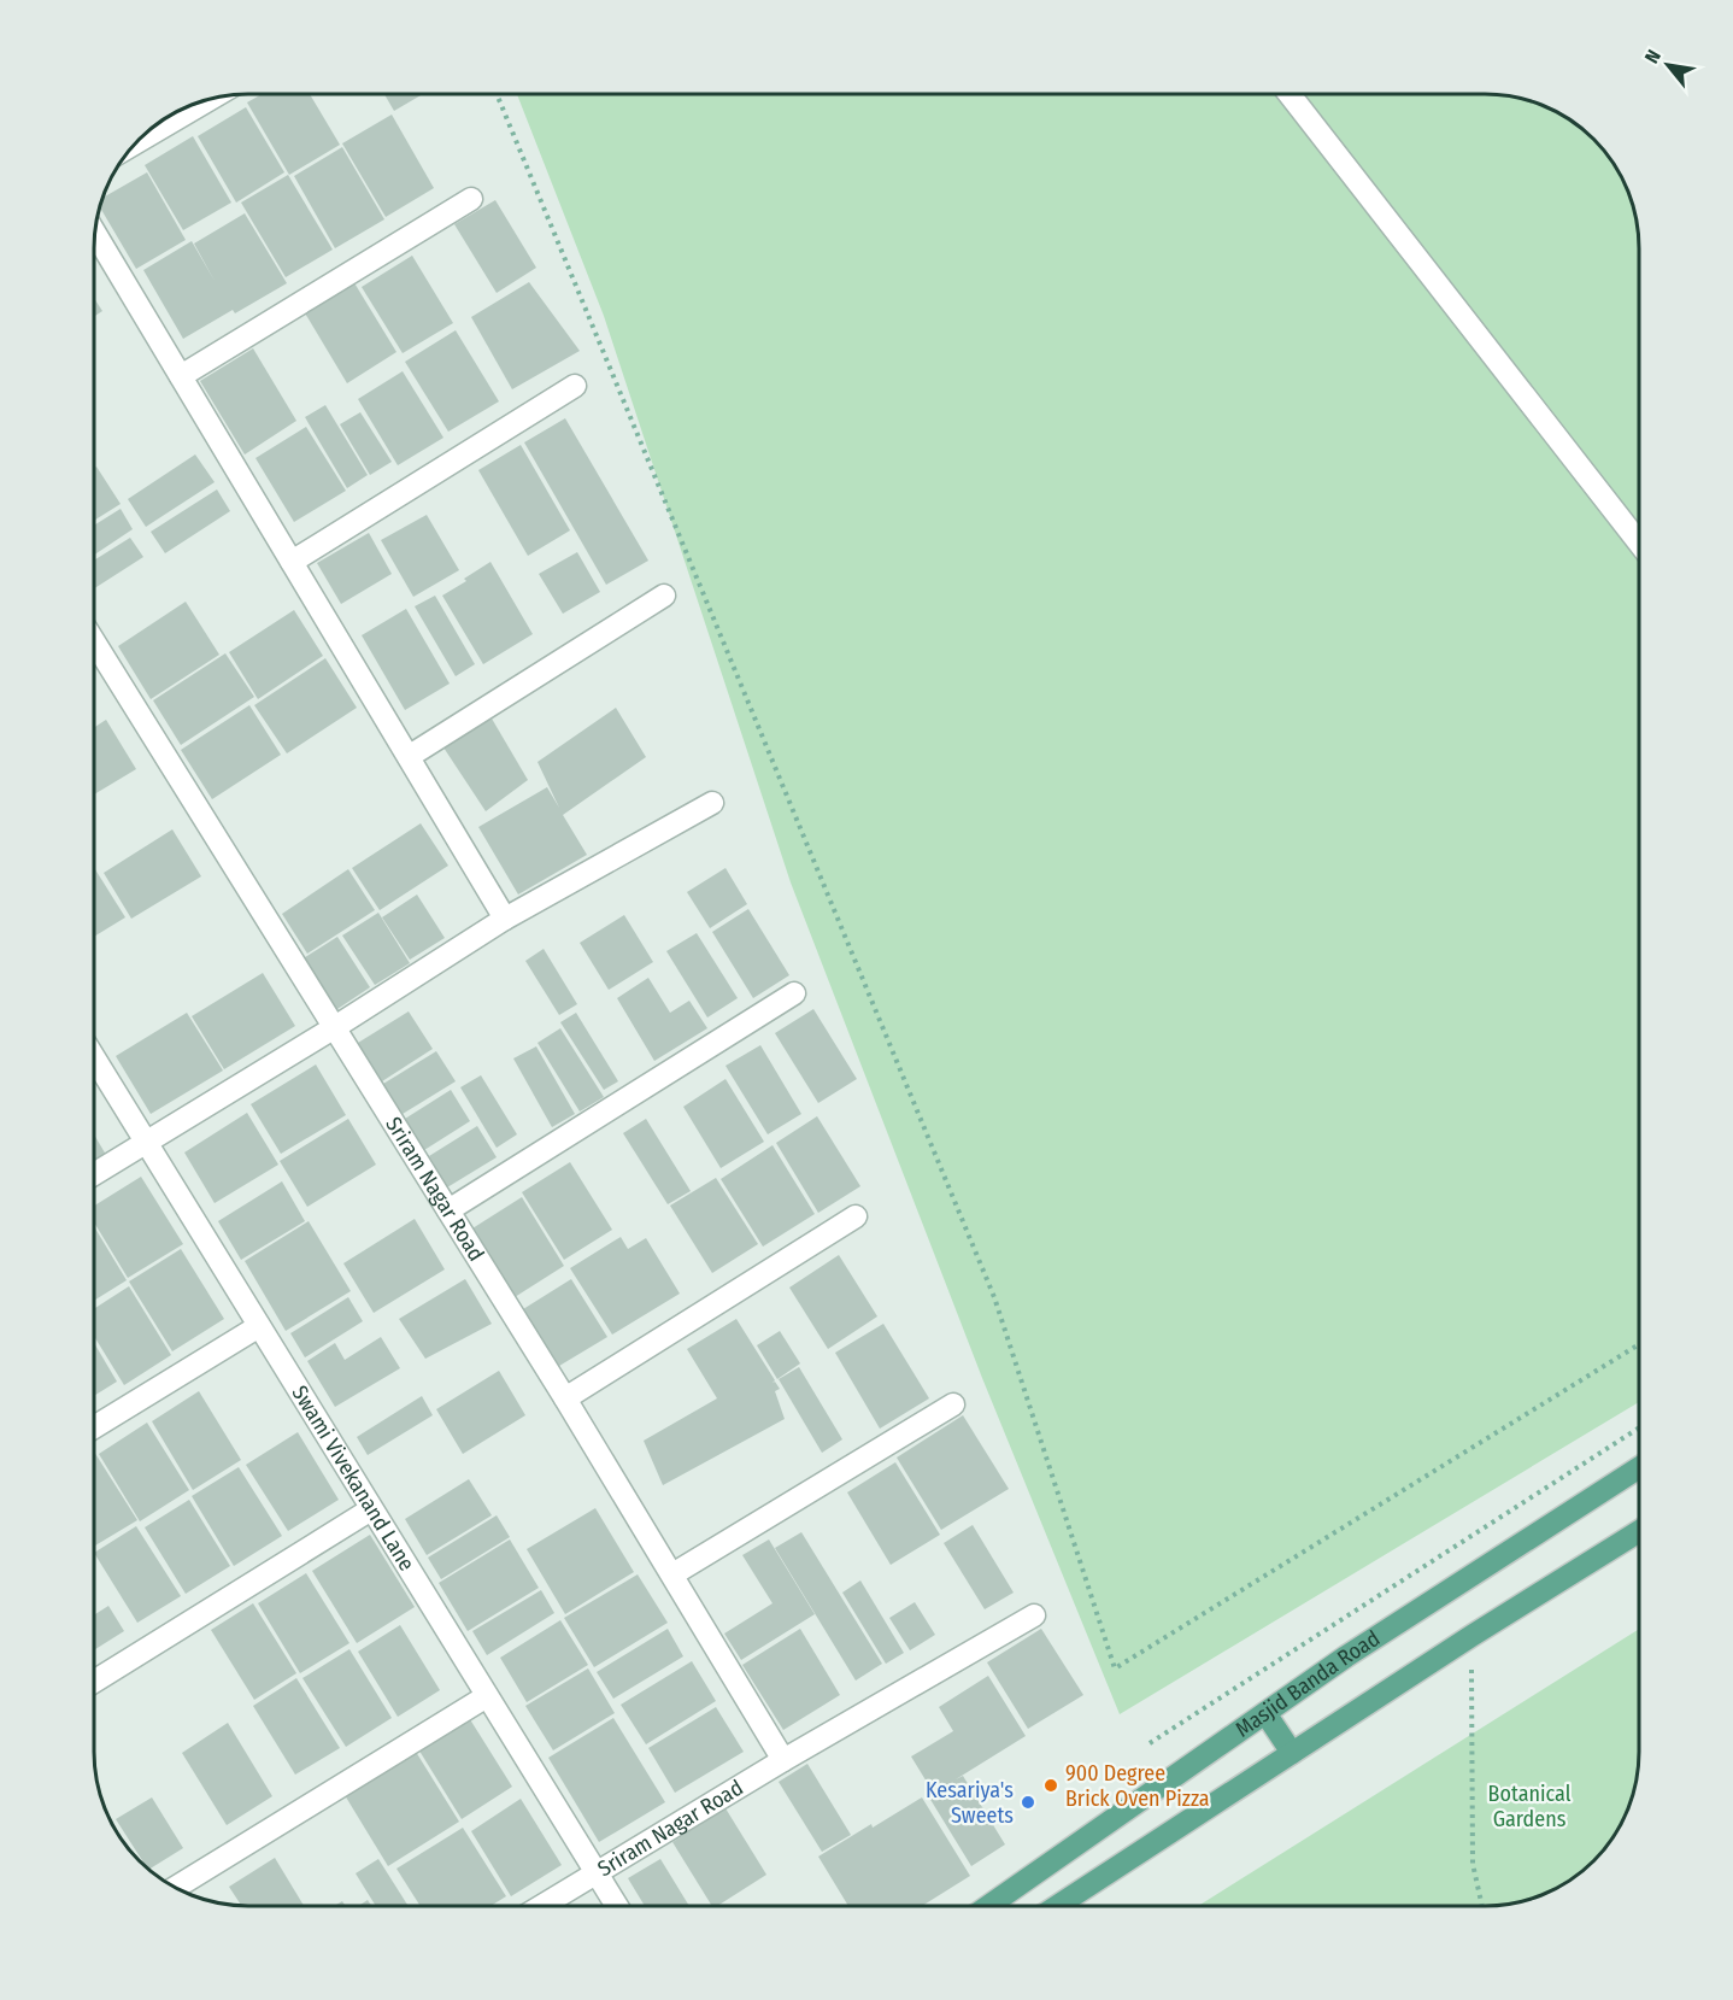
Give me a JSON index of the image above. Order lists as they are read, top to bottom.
{
  "streets": {
    "main road": ["Masjid Banda Road"],
    "street": ["Sriram Nagar Road", "Swami Vivekanand Lane"]
  },
  "crossings": [
    ["Sriram Nagar Road", "Swami Vivekanand Lane"]
  ],
  "parks": ["Botanical Gardens"],
  "places": ["900 Degree Brick Oven Pizza", "Kesariya's Sweets"],
  "north": "top left"
}
